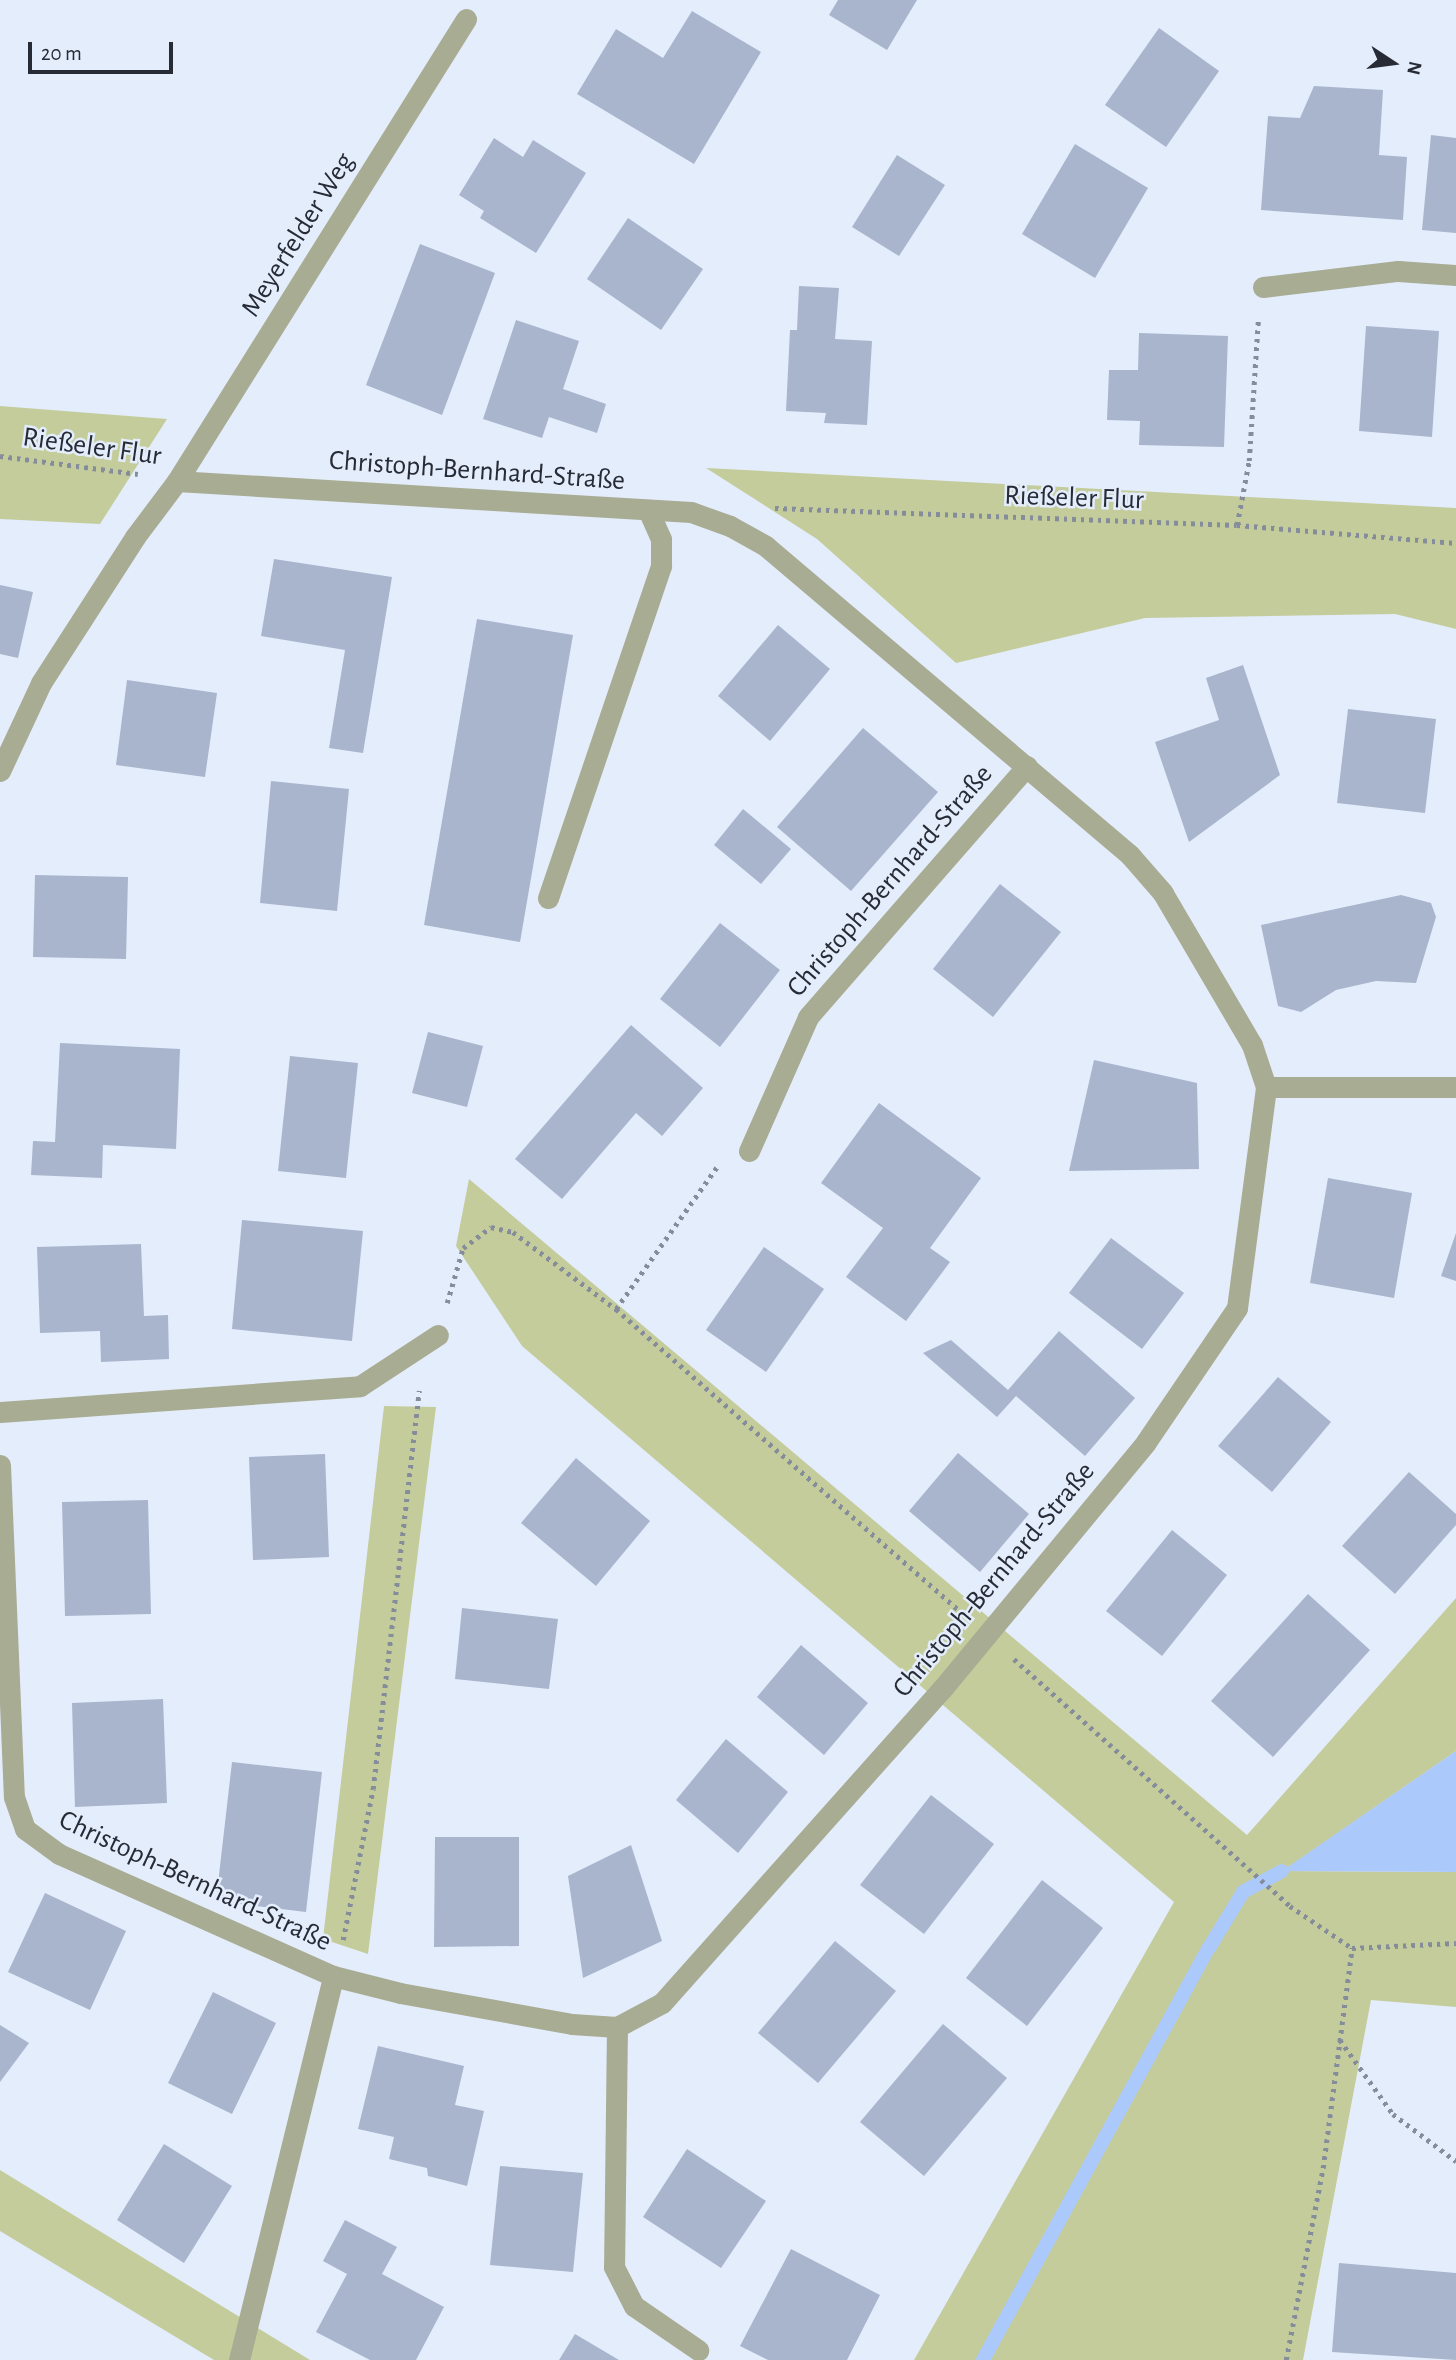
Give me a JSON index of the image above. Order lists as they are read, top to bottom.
{
  "streets": {
    "street": ["Meyerfelder Weg", "Christoph-Bernhard-Straße"],
    "path": ["Rießeler Flur"]
  },
  "crossings": [
    ["Meyerfelder Weg", "Rießeler Flur"],
    ["Meyerfelder Weg", "Christoph-Bernhard-Straße"],
    ["Rießeler Flur", "Christoph-Bernhard-Straße"]
  ],
  "scale_bar": "20 m",
  "north": "right"
}
